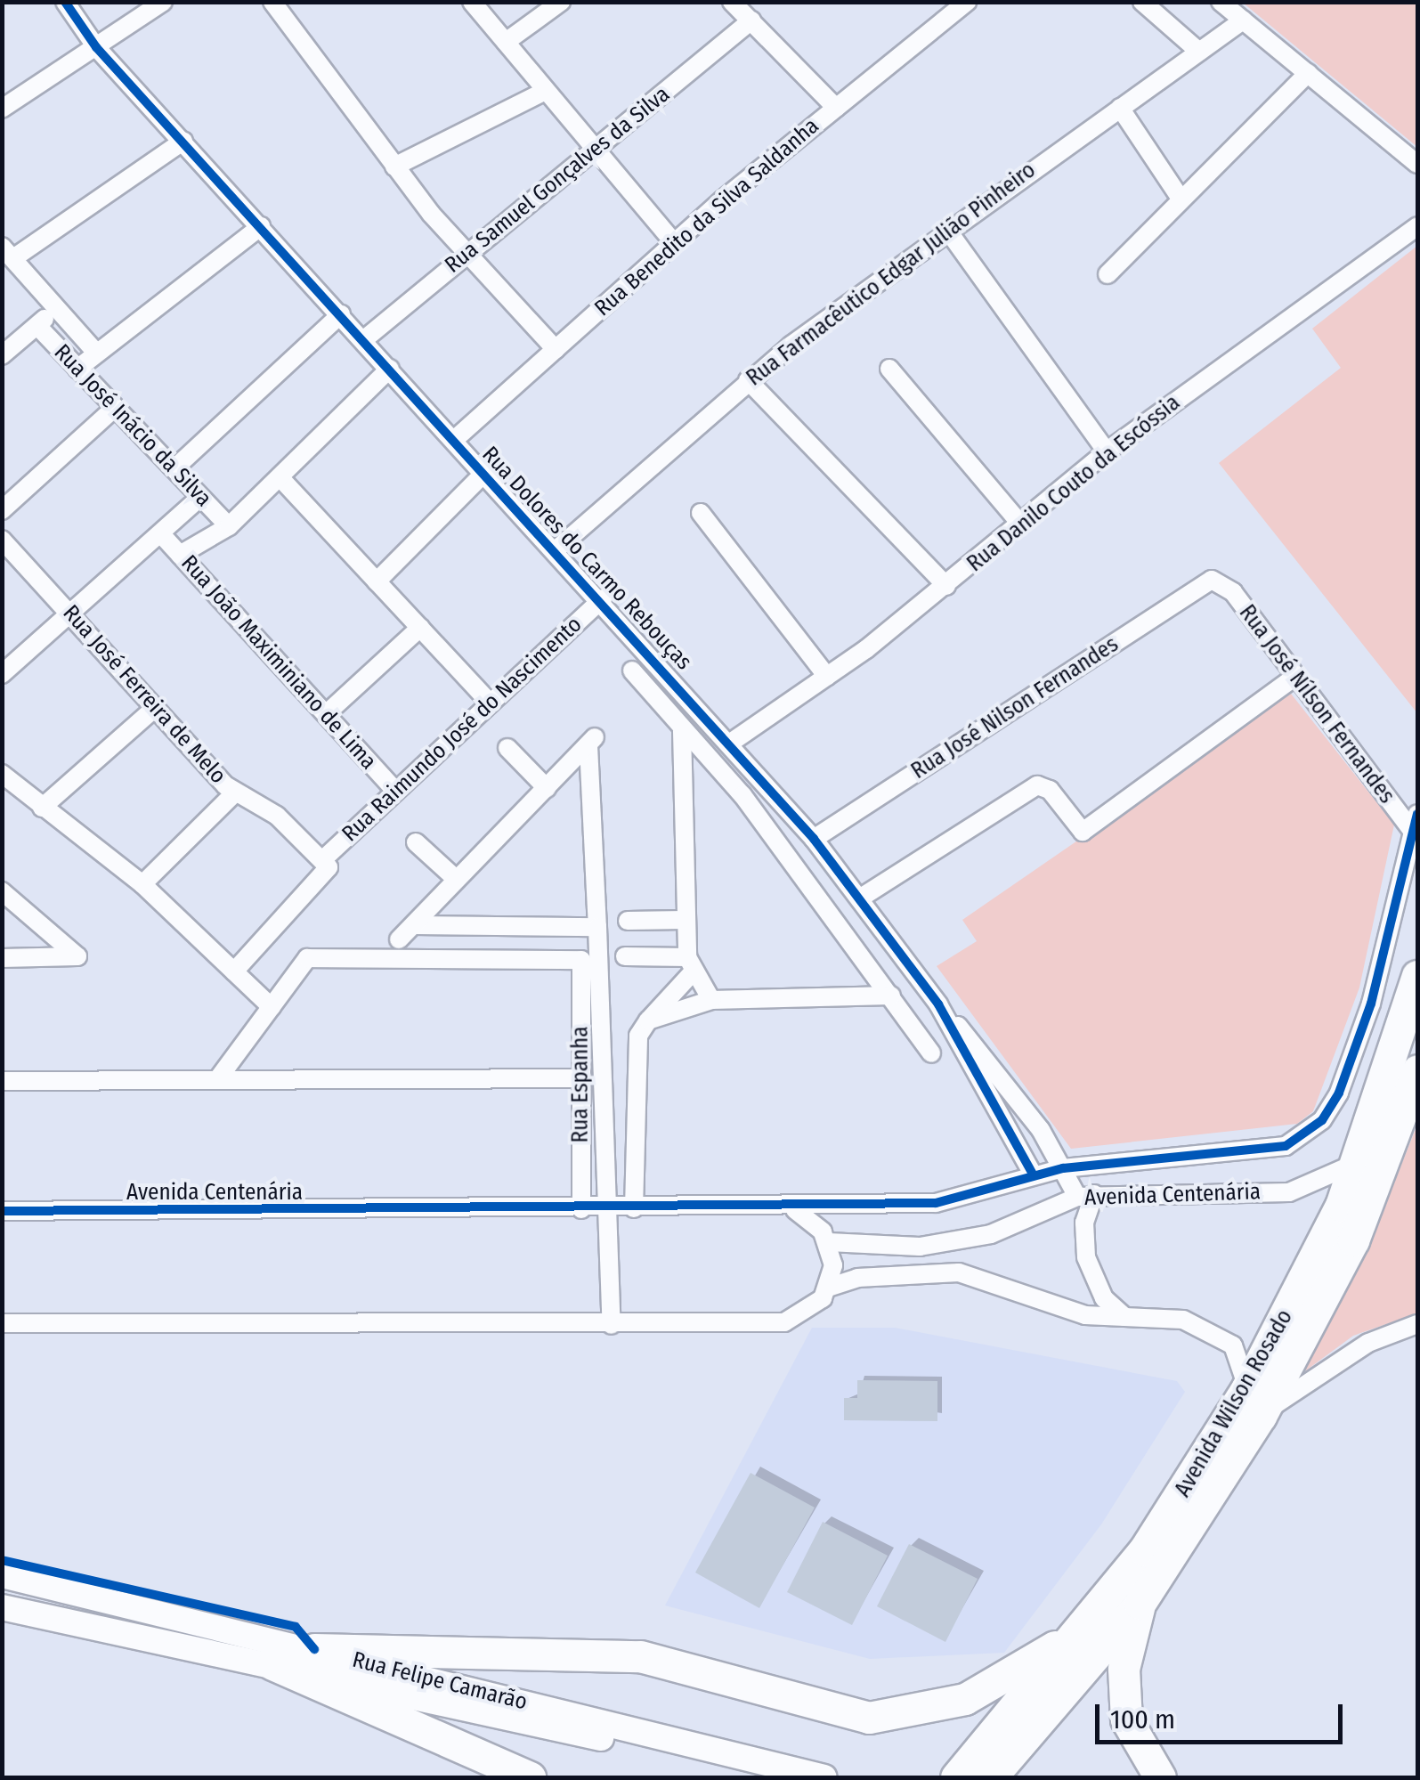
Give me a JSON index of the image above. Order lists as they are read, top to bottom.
{
  "streets": {
    "highway": ["Avenida Wilson Rosado"],
    "main road": ["Rua Felipe Camarão"],
    "street": [
      "Rua Samuel Gonçalves da Silva",
      "Rua Benedito da Silva Saldanha",
      "Rua Farmacêutico Edgar Julião Pinheiro",
      "Rua José Inácio da Silva",
      "Rua Danilo Couto da Escóssia",
      "Rua Dolores do Carmo Rebouças",
      "Rua João Maximiniano de Lima",
      "Rua José Ferreira de Melo",
      "Rua José Nílson Fernandes",
      "Rua José Nilson Fernandes",
      "Rua Raimundo José do Nascimento",
      "Rua Espanha",
      "Avenida Centenária"
    ]
  },
  "crossings": [
    ["Rua Samuel Gonçalves da Silva", "Rua Dolores do Carmo Rebouças"],
    ["Rua Benedito da Silva Saldanha", "Rua Dolores do Carmo Rebouças"],
    ["Rua Farmacêutico Edgar Julião Pinheiro", "Rua Dolores do Carmo Rebouças"],
    ["Rua Danilo Couto da Escóssia", "Rua Dolores do Carmo Rebouças"],
    ["Rua Dolores do Carmo Rebouças", "Rua José Nilson Fernandes"],
    ["Rua Dolores do Carmo Rebouças", "Rua Raimundo José do Nascimento"],
    ["Rua Dolores do Carmo Rebouças", "Avenida Centenária"],
    ["Rua João Maximiniano de Lima", "Rua Raimundo José do Nascimento"],
    ["Rua José Ferreira de Melo", "Rua Raimundo José do Nascimento"],
    ["Rua José Nílson Fernandes", "Rua José Nilson Fernandes"],
    ["Rua José Nílson Fernandes", "Avenida Centenária"],
    ["Rua Espanha", "Avenida Centenária"],
    ["Avenida Centenária", "Avenida Wilson Rosado"]
  ],
  "scale_bar": "100 m"
}
